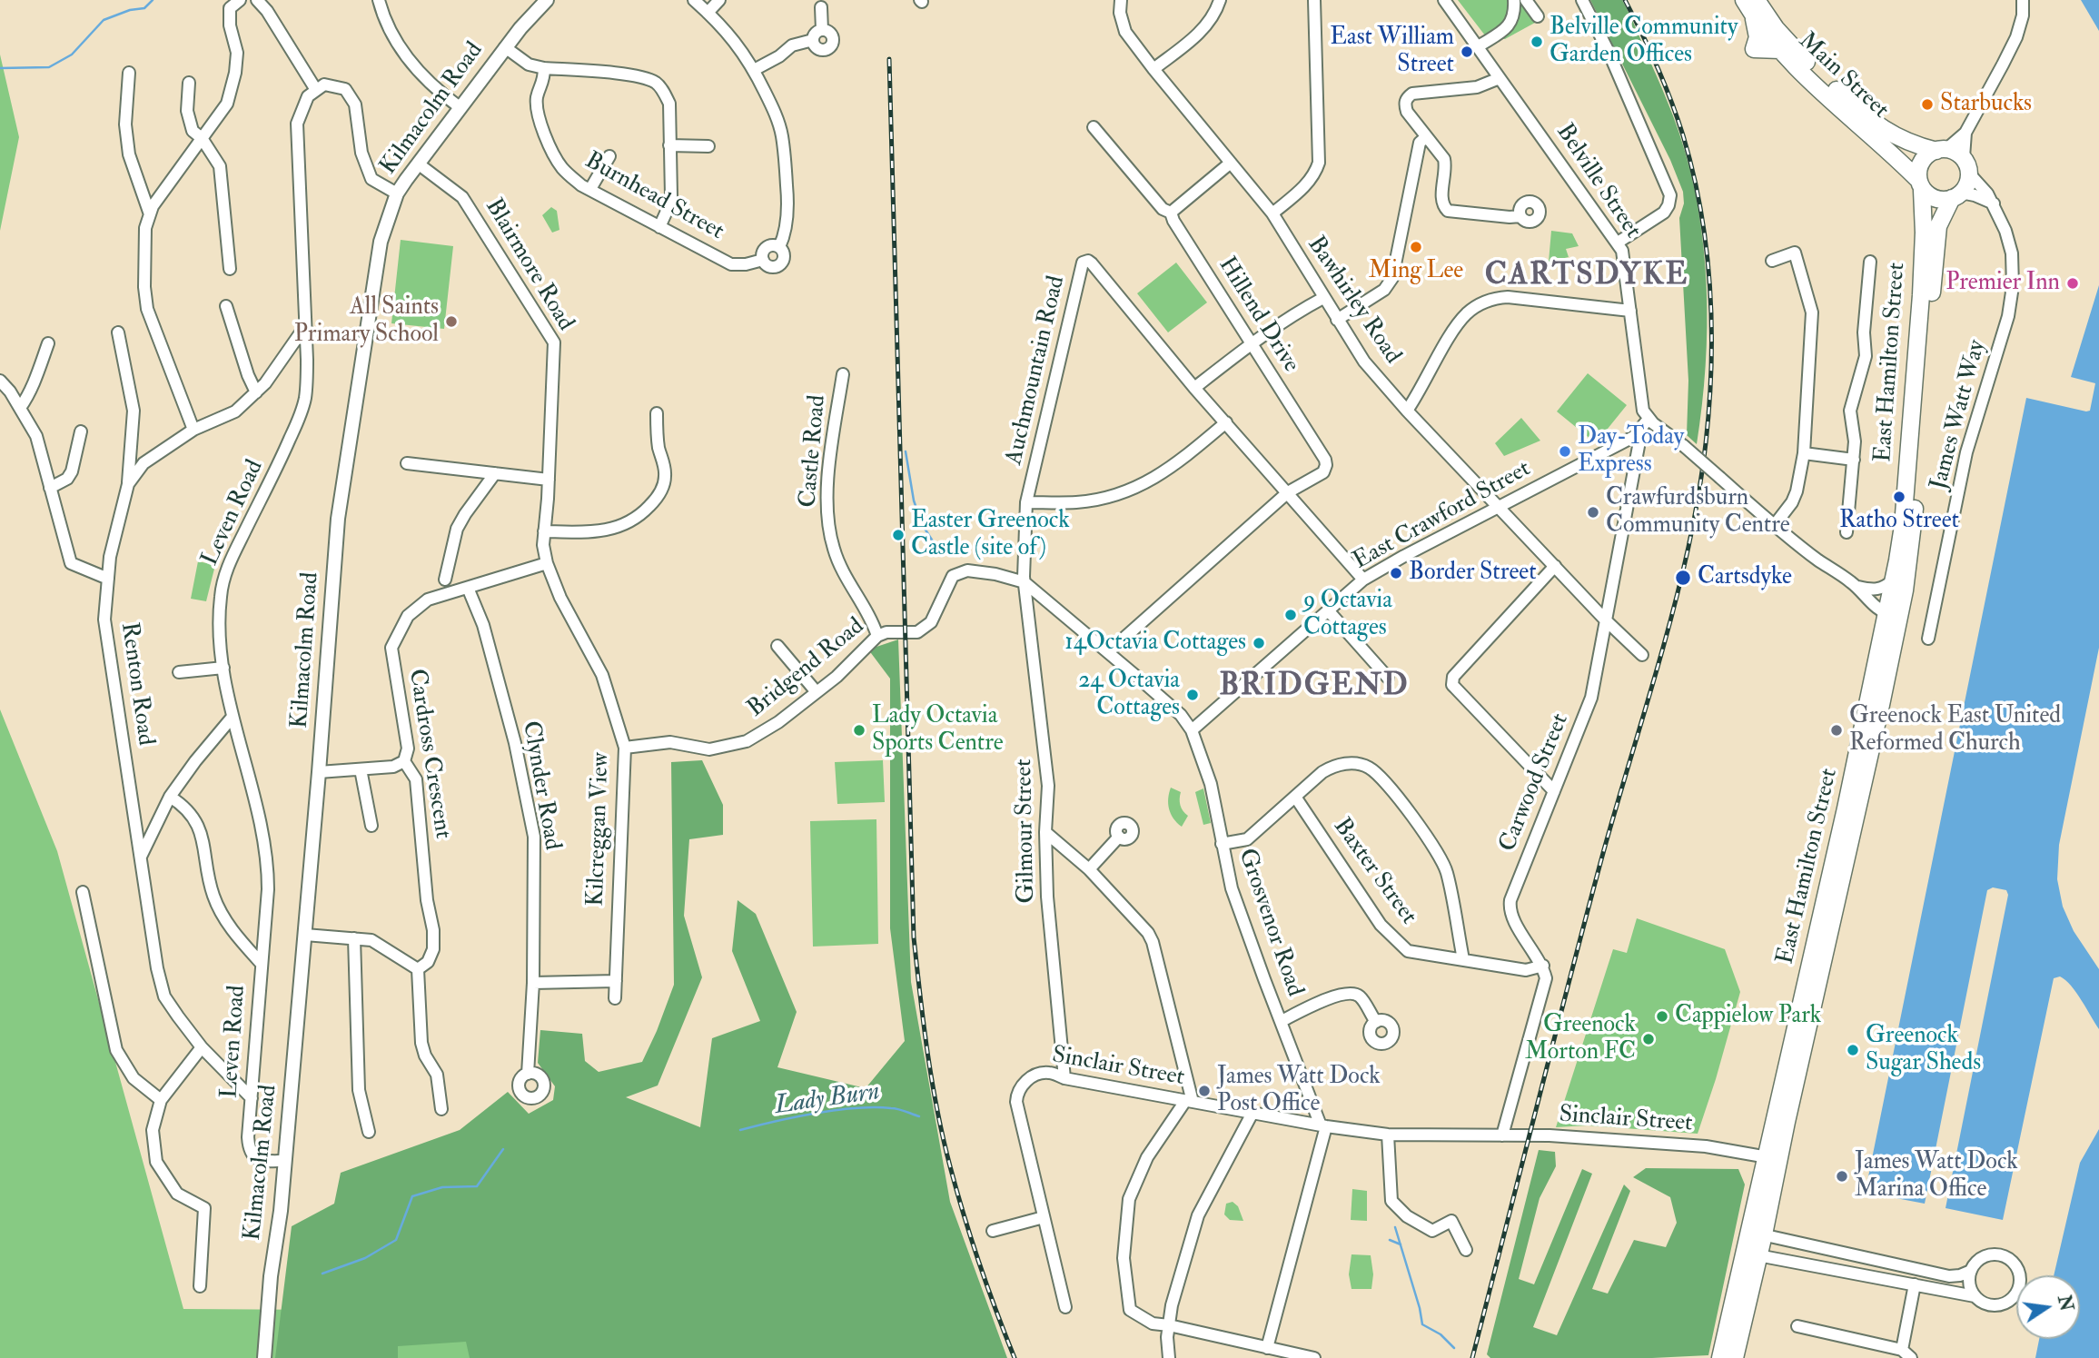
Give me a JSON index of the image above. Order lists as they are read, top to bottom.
{
  "streets": {
    "highway": ["Main Street", "East Hamilton Street"],
    "main road": ["Kilmacolm Road"],
    "street": [
      "Belville Street",
      "Burnhead Street",
      "Blairmore Road",
      "Bawhirley Road",
      "Hillend Drive",
      "Auchmountain Road",
      "James Watt Way",
      "Castle Road",
      "Leven Road",
      "East Crawford Street",
      "Bridgend Road",
      "Renton Road",
      "Cardross Crescent",
      "Carwood Street",
      "Clynder Road",
      "Kilcreggan View",
      "Gilmour Street",
      "Baxter Street",
      "Grosvenor Road",
      "Sinclair Street"
    ]
  },
  "crossings": [
    ["Main Street", "East Hamilton Street"],
    ["Main Street", "James Watt Way"],
    ["Kilmacolm Road", "Blairmore Road"],
    ["Kilmacolm Road", "Leven Road"],
    ["Belville Street", "Bawhirley Road"],
    ["Belville Street", "East Crawford Street"],
    ["Belville Street", "Carwood Street"],
    ["Blairmore Road", "Cardross Crescent"],
    ["Blairmore Road", "Kilcreggan View"],
    ["Bawhirley Road", "East Crawford Street"],
    ["Bawhirley Road", "Carwood Street"],
    ["East Hamilton Street", "James Watt Way"],
    ["East Hamilton Street", "Sinclair Street"],
    ["Auchmountain Road", "Bridgend Road"],
    ["Auchmountain Road", "Gilmour Street"],
    ["Castle Road", "Bridgend Road"],
    ["Leven Road", "Renton Road"],
    ["East Crawford Street", "Bridgend Road"],
    ["East Crawford Street", "Carwood Street"],
    ["East Crawford Street", "Grosvenor Road"],
    ["Bridgend Road", "Kilcreggan View"],
    ["Bridgend Road", "Gilmour Street"],
    ["Bridgend Road", "Grosvenor Road"],
    ["Cardross Crescent", "Clynder Road"],
    ["Cardross Crescent", "Kilcreggan View"],
    ["Carwood Street", "Baxter Street"],
    ["Gilmour Street", "Sinclair Street"],
    ["Grosvenor Road", "Sinclair Street"]
  ],
  "districts": ["CARTSDYKE", "BRIDGEND"],
  "water": ["Lady Burn"],
  "places": [
    "Belville Community Garden Offices",
    "East William Street",
    "Starbucks",
    "Ming Lee",
    "Premier Inn",
    "All Saints Primary School",
    "Day-Today Express",
    "Ratho Street",
    "Crawfurdsburn Community Centre",
    "Easter Greenock Castle (site of)",
    "Border Street",
    "Cartsdyke",
    "9 Octavia Cottages",
    "14Octavia Cottages",
    "24 Octavia Cottages",
    "Lady Octavia Sports Centre",
    "Greenock East United Reformed Church",
    "Cappielow Park",
    "Greenock Morton FC",
    "Greenock Sugar Sheds",
    "James Watt Dock Post Office",
    "James Watt Dock Marina Office"
  ],
  "north": "right"
}
